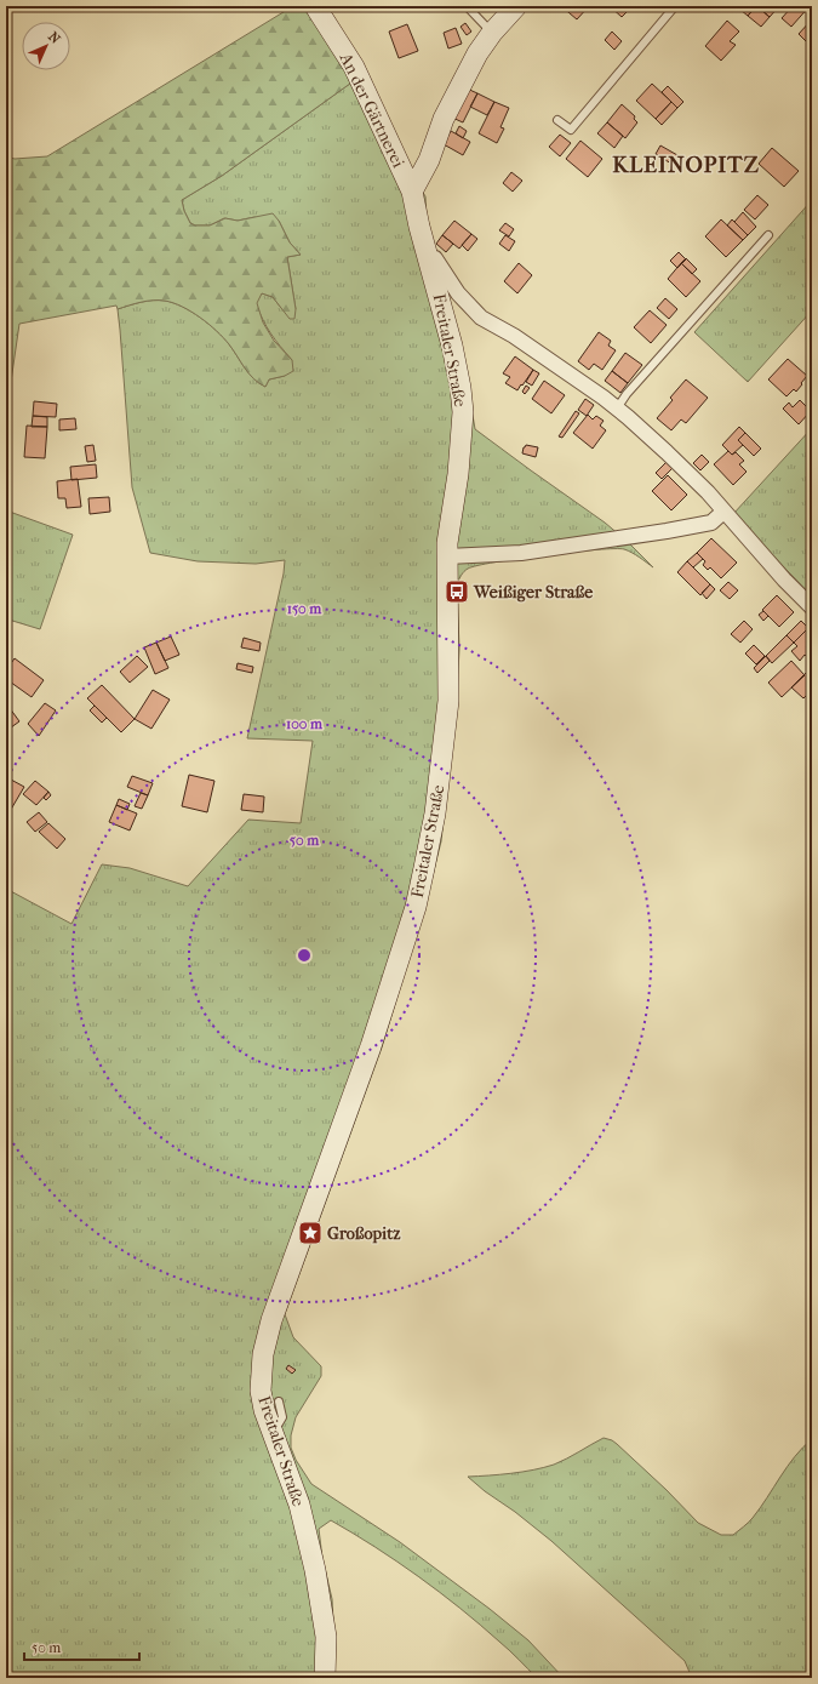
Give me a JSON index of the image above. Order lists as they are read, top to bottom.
{
  "streets": {
    "street": ["An der Gärtnerei", "Freitaler Straße"]
  },
  "crossings": [
    ["An der Gärtnerei", "Freitaler Straße"]
  ],
  "districts": ["KLEINOPITZ"],
  "places": {
    "bus stop": ["Weißiger Straße"],
    "place": ["Großopitz"]
  },
  "scale_bar": "50 m",
  "north": "top right",
  "rings": ["150 m", "100 m", "50 m"]
}
